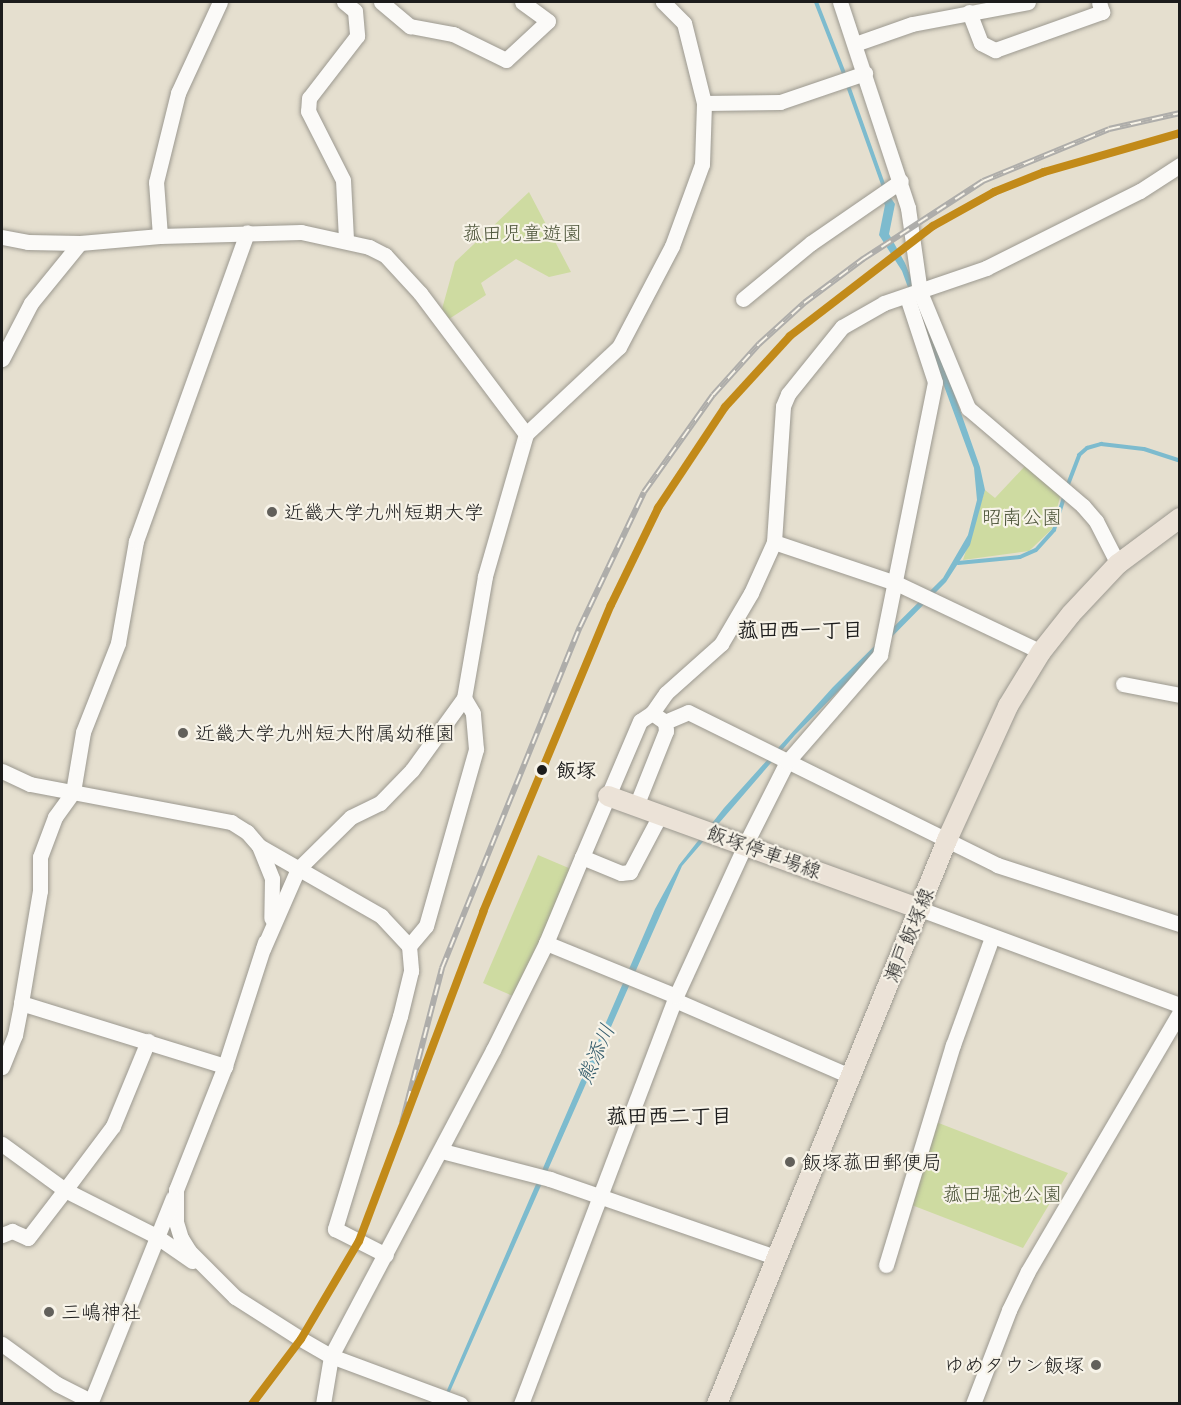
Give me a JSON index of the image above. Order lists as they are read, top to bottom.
{
  "streets": {
    "main road": ["飯塚停車場線", "瀬戸飯塚線"]
  },
  "crossings": [
    ["飯塚停車場線", "瀬戸飯塚線"]
  ],
  "districts": ["菰田西一丁目", "菰田西二丁目"],
  "water": ["熊添川"],
  "parks": ["菰田児童遊園", "昭南公園", "菰田堀池公園"],
  "places": [
    "近畿大学九州短期大学",
    "近畿大学九州短大附属幼稚園",
    "飯塚",
    "飯塚菰田郵便局",
    "三嶋神社",
    "ゆめタウン飯塚"
  ]
}
